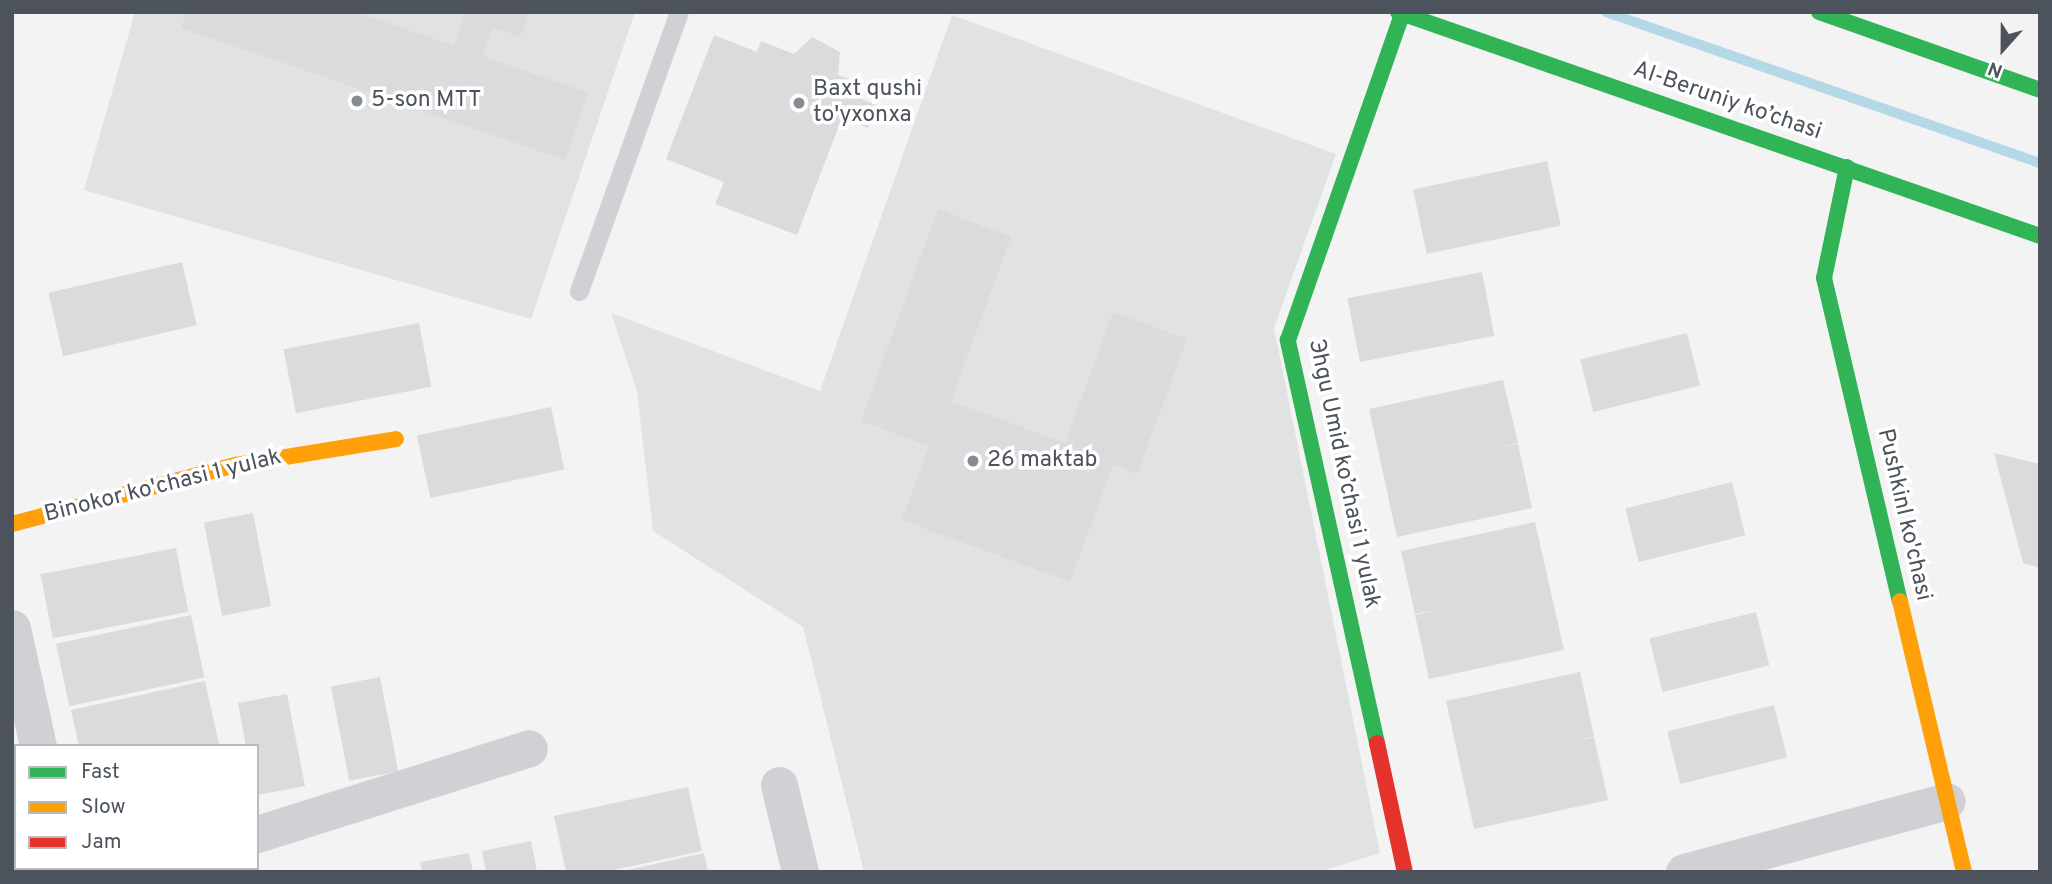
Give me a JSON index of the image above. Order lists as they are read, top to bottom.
{
  "streets": {
    "street": [
      "Al-Beruniy ko’chasi",
      "Эhgu Umid ko’chasi 1 yulak",
      "Binokor ko'chasi 1 yulak",
      "Pushkinl ko'chasi"
    ]
  },
  "crossings": [
    ["Al-Beruniy ko’chasi", "Эhgu Umid ko’chasi 1 yulak"],
    ["Al-Beruniy ko’chasi", "Pushkinl ko'chasi"]
  ],
  "places": ["5-son MTT", "Baxt qushi to'yxonxa", "26 maktab"],
  "legend": ["Fast", "Slow", "Jam"],
  "north": "bottom"
}
